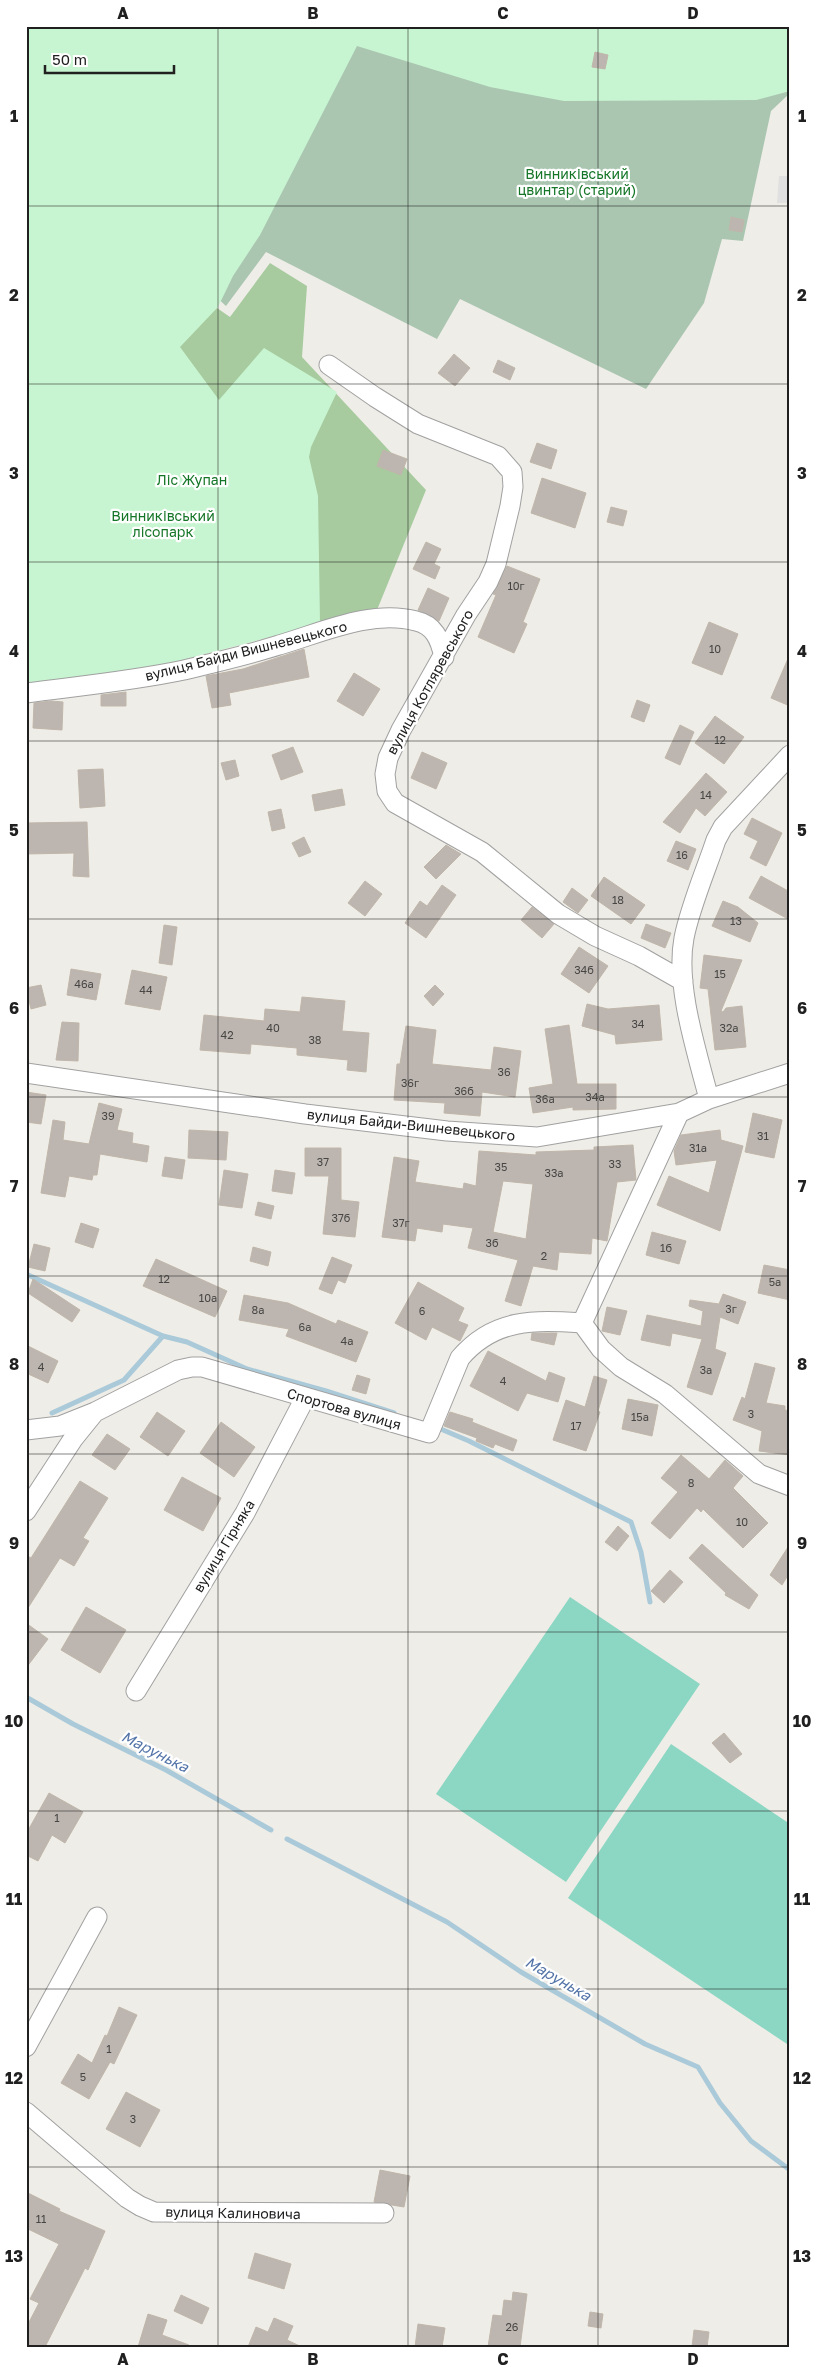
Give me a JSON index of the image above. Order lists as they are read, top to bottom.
{
  "streets": {
    "street": [
      "вулиця Байди Вишневецького",
      "вулиця Котляревського",
      "вулиця Байди-Вишневецького",
      "Спортова вулиця",
      "вулиця Гірняка",
      "вулиця Калиновича"
    ]
  },
  "crossings": [
    ["вулиця Байди Вишневецького", "вулиця Котляревського"],
    ["Спортова вулиця", "вулиця Гірняка"]
  ],
  "water": ["Марунька"],
  "parks": ["Винниківський цвинтар (старий)", "Ліс Жупан", "Винниківський лісопарк"],
  "house_numbers": [
    "10г",
    "10",
    "12",
    "14",
    "16",
    "18",
    "13",
    "34б",
    "15",
    "46а",
    "44",
    "34",
    "40",
    "32а",
    "42",
    "38",
    "36",
    "36г",
    "36б",
    "34а",
    "36а",
    "39",
    "31",
    "31а",
    "37",
    "33",
    "35",
    "33а",
    "37б",
    "37г",
    "3б",
    "1б",
    "2",
    "12",
    "5а",
    "10а",
    "3г",
    "8а",
    "6",
    "6а",
    "4а",
    "4",
    "3а",
    "4",
    "3",
    "15а",
    "17",
    "8",
    "10",
    "1",
    "1",
    "5",
    "3",
    "11",
    "26"
  ],
  "scale_bar": "50 m",
  "grid": {
    "columns": [
      "A",
      "B",
      "C",
      "D"
    ],
    "rows": [
      "1",
      "2",
      "3",
      "4",
      "5",
      "6",
      "7",
      "8",
      "9",
      "10",
      "11",
      "12",
      "13"
    ]
  }
}
